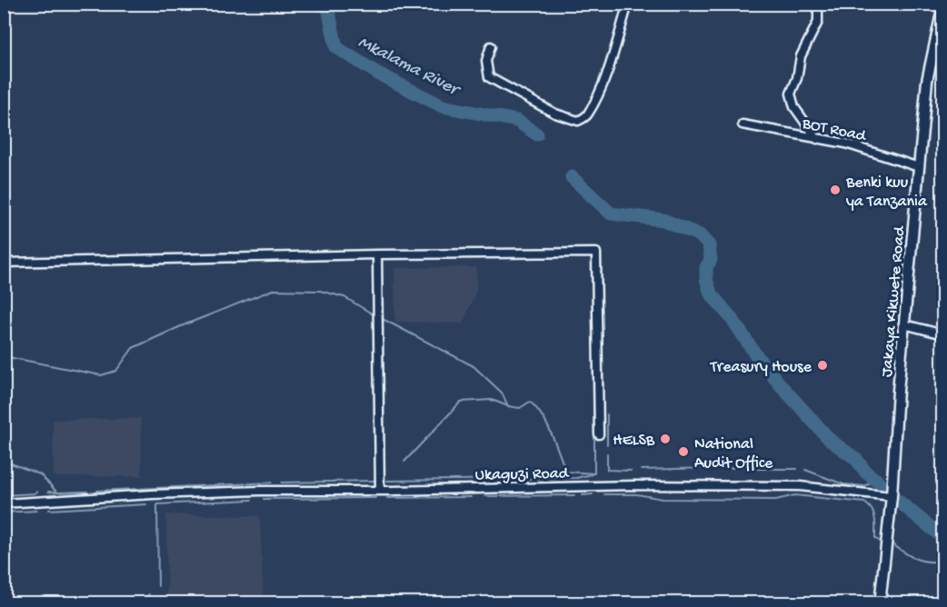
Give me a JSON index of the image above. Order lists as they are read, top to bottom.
{
  "streets": {
    "main road": ["Jakaya Kikwete Road"],
    "street": ["BOT Road", "Ukaguzi Road"]
  },
  "crossings": [
    ["BOT Road", "Jakaya Kikwete Road"],
    ["Jakaya Kikwete Road", "Ukaguzi Road"]
  ],
  "water": ["Mkalama River"],
  "places": [
    "Benki kuu ya Tanzania",
    "Treasury House",
    "HELSB",
    "National Audit Office"
  ]
}
